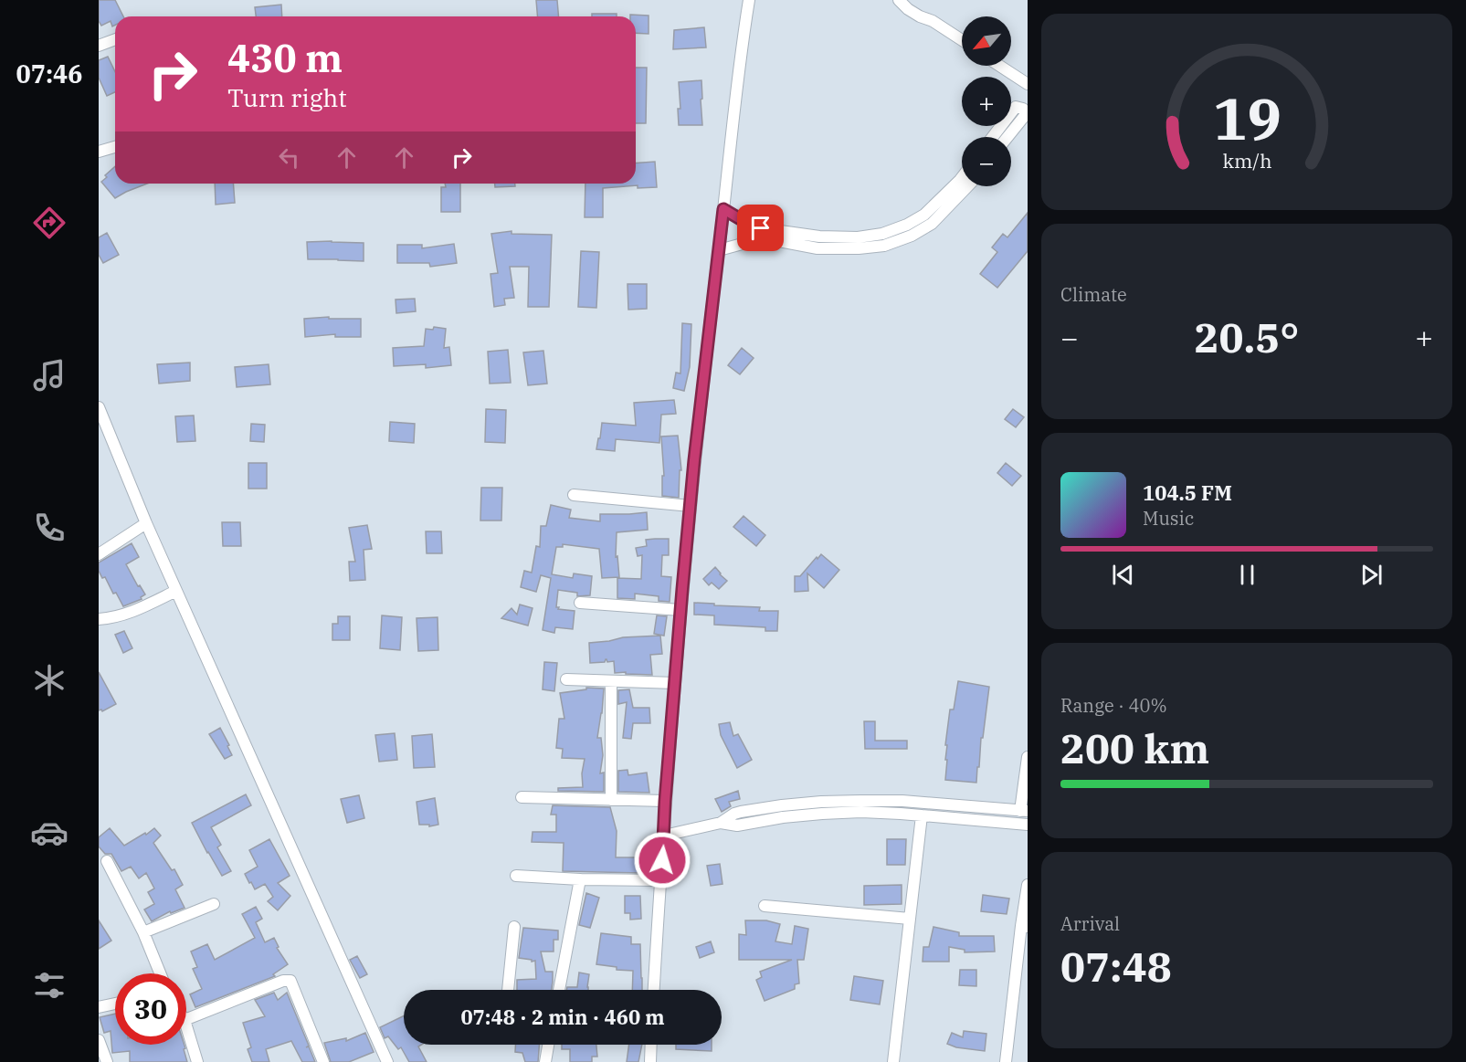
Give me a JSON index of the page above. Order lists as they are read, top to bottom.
{
  "north": "bottom left",
  "page": {
    "tabs": "07:46",
    "map_buttons": ["+", "−"],
    "turn": ["430 m", "Turn right"],
    "tile": [
      "Climate",
      ["Range · 40%", "200 km"],
      ["Arrival", "07:48"]
    ],
    "heat": ["−", "20.5°", "+"],
    "song": ["104.5 FM", "Music"],
    "limit": "30",
    "trip": "07:48 · 2 min · 460 m",
    "gauge": ["19", "km/h"]
  }
}
